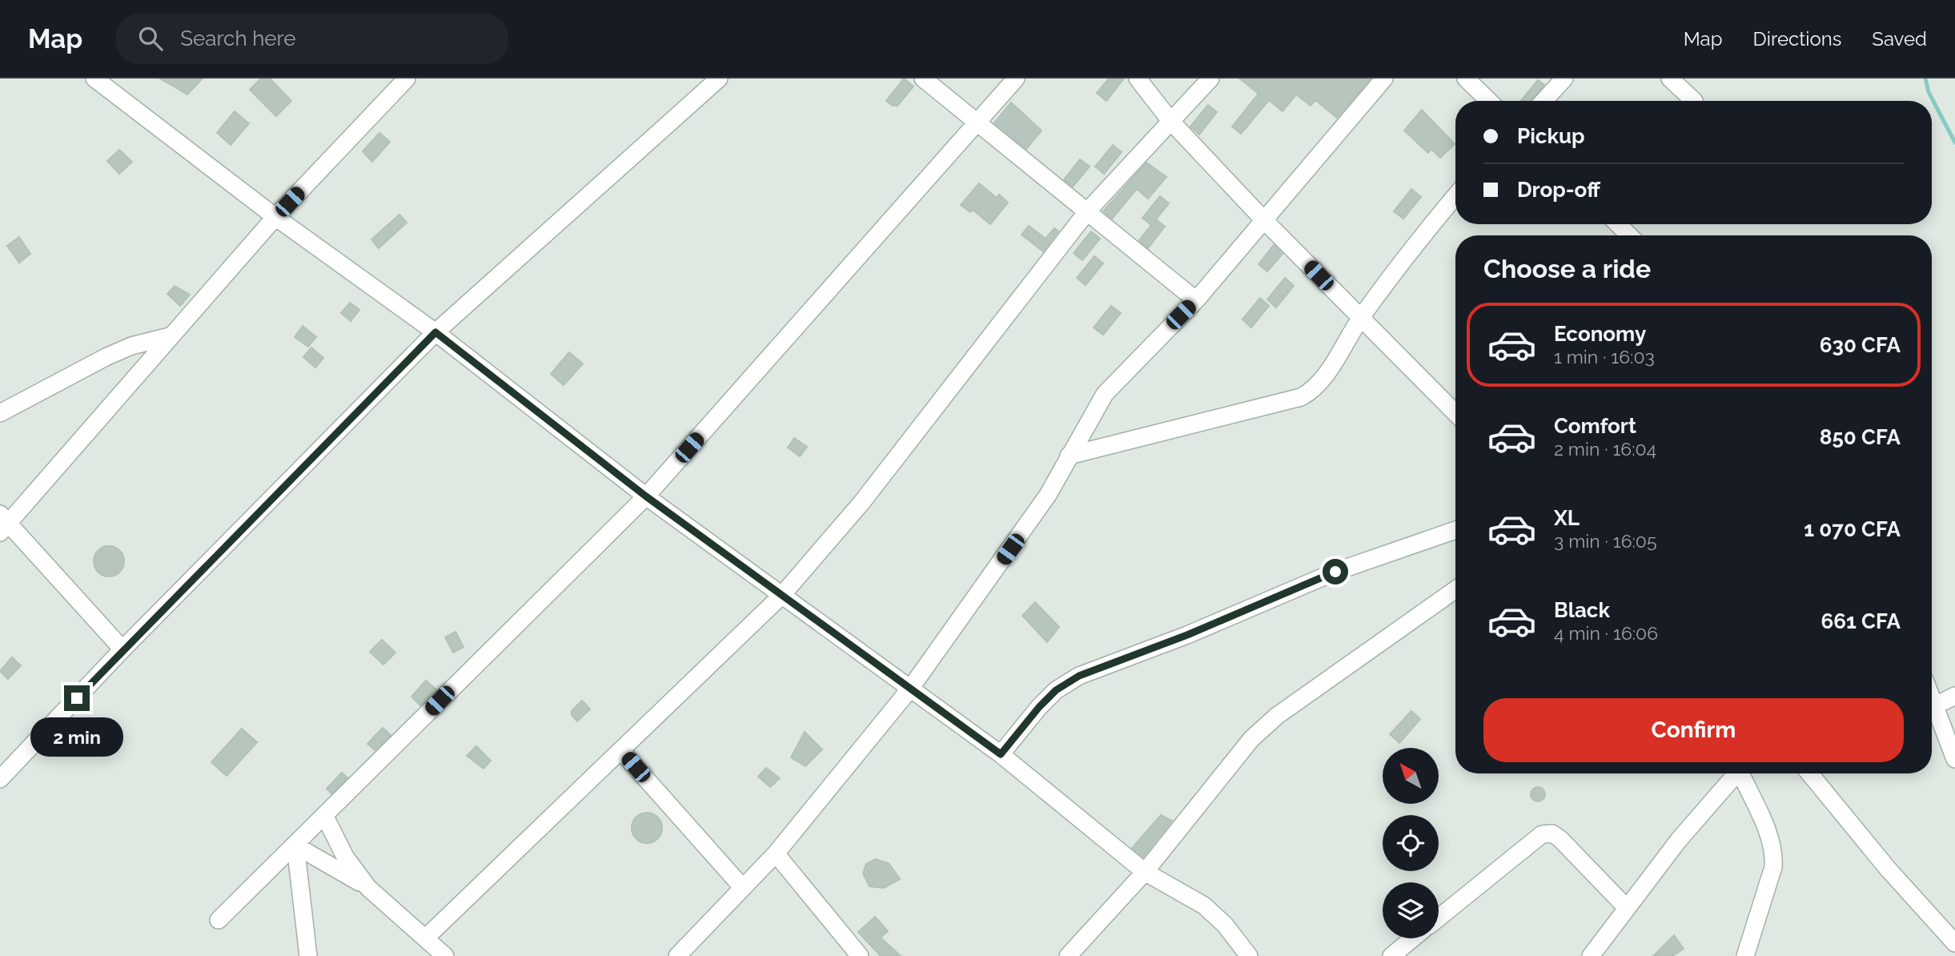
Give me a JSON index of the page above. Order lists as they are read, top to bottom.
{
  "north": "top left",
  "page": {
    "header": "Map",
    "search": "Search here",
    "nav": ["Map", "Directions", "Saved"],
    "banner": ["Pickup", "Drop-off"],
    "heading": "Choose a ride",
    "list": [
      {
        "name": "Economy",
        "note": "1 min · 16:03",
        "value": "630 CFA"
      },
      {
        "name": "Comfort",
        "note": "2 min · 16:04",
        "value": "850 CFA"
      },
      {
        "name": "XL",
        "note": "3 min · 16:05",
        "value": "1 070 CFA"
      },
      {
        "name": "Black",
        "note": "4 min · 16:06",
        "value": "661 CFA"
      }
    ],
    "buttons": "Confirm",
    "bubble": "2 min"
  }
}
